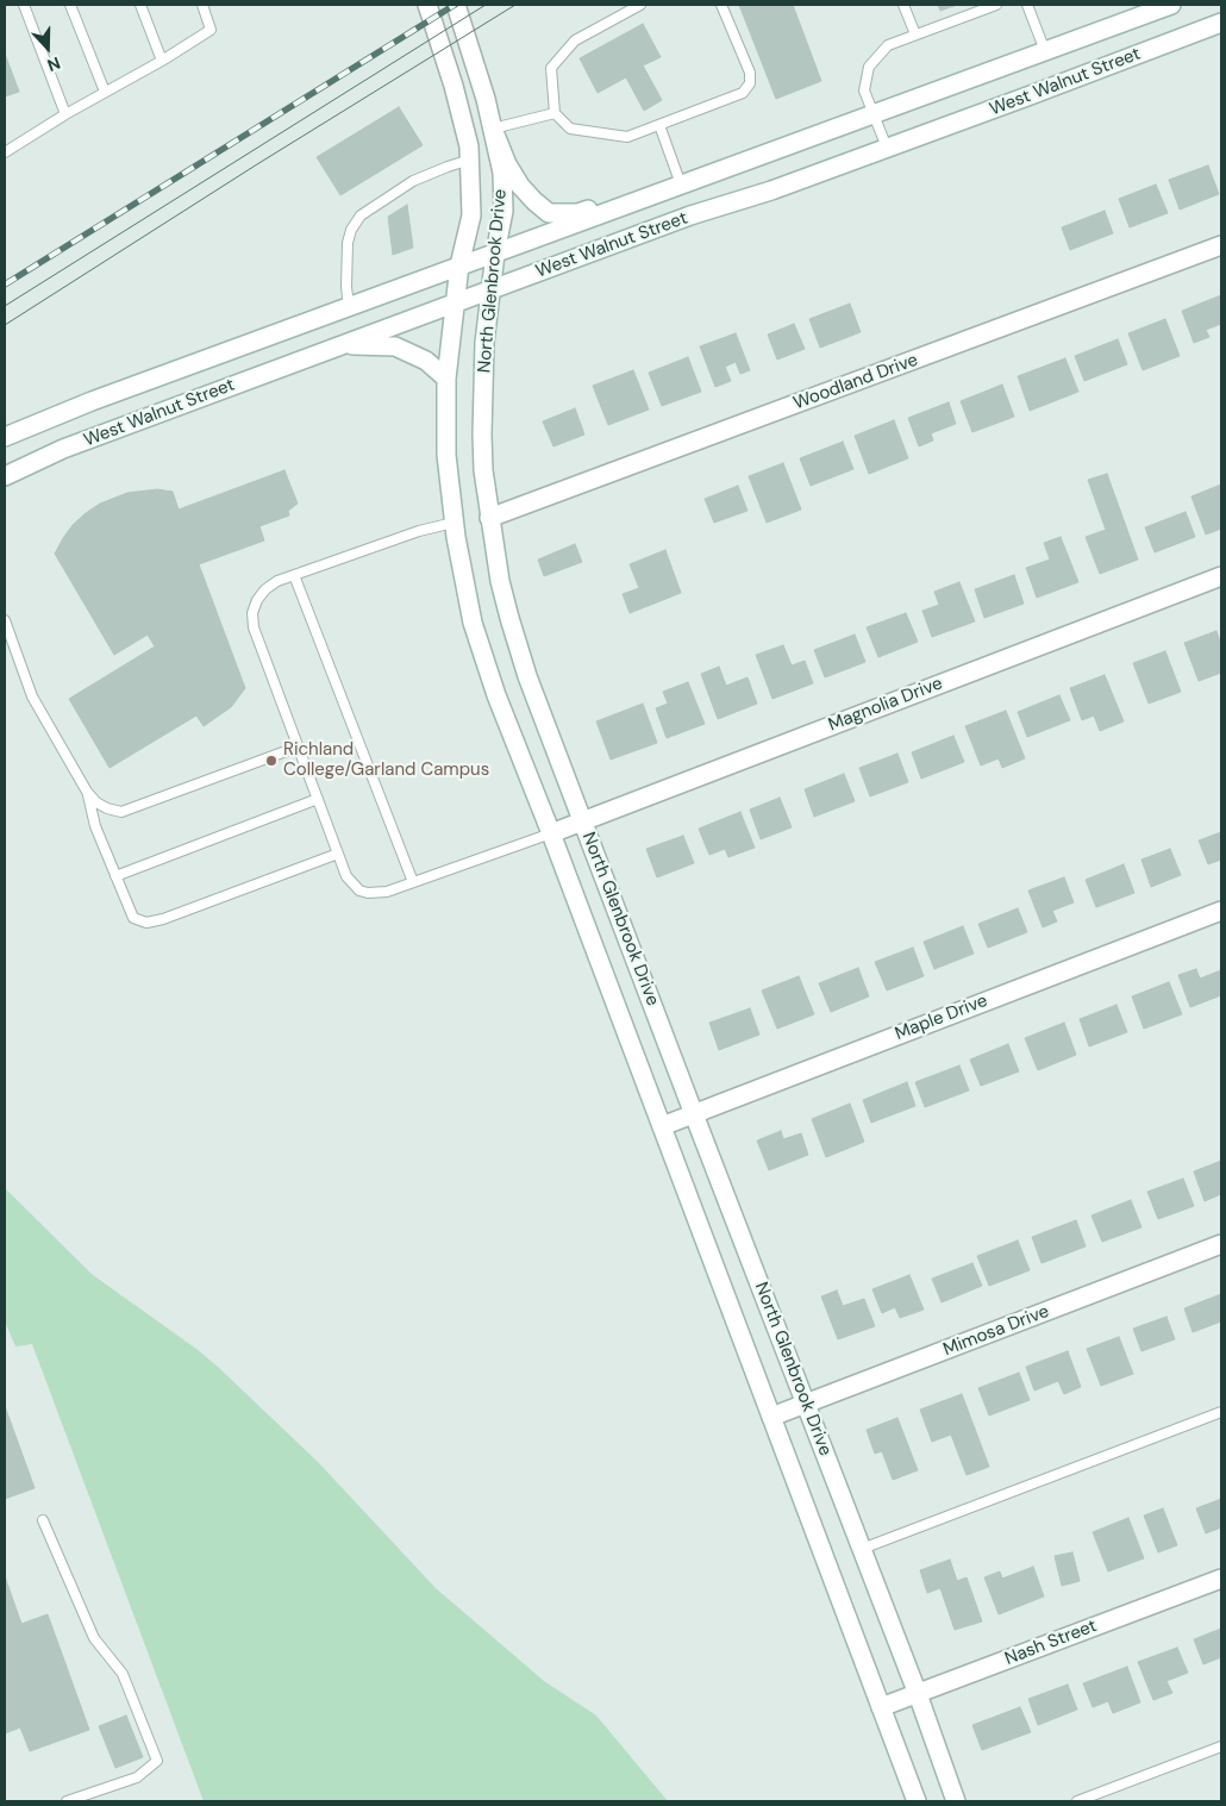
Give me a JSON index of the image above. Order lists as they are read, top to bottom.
{
  "streets": {
    "main road": [
      "West Walnut Street",
      "North Glenbrook Drive",
      "Woodland Drive",
      "Magnolia Drive",
      "Maple Drive",
      "Mimosa Drive",
      "Nash Street"
    ]
  },
  "crossings": [
    ["West Walnut Street", "North Glenbrook Drive"],
    ["North Glenbrook Drive", "Woodland Drive"],
    ["North Glenbrook Drive", "Magnolia Drive"],
    ["North Glenbrook Drive", "Maple Drive"],
    ["North Glenbrook Drive", "Mimosa Drive"],
    ["North Glenbrook Drive", "Nash Street"]
  ],
  "places": ["Richland College/Garland Campus"],
  "north": "bottom"
}
